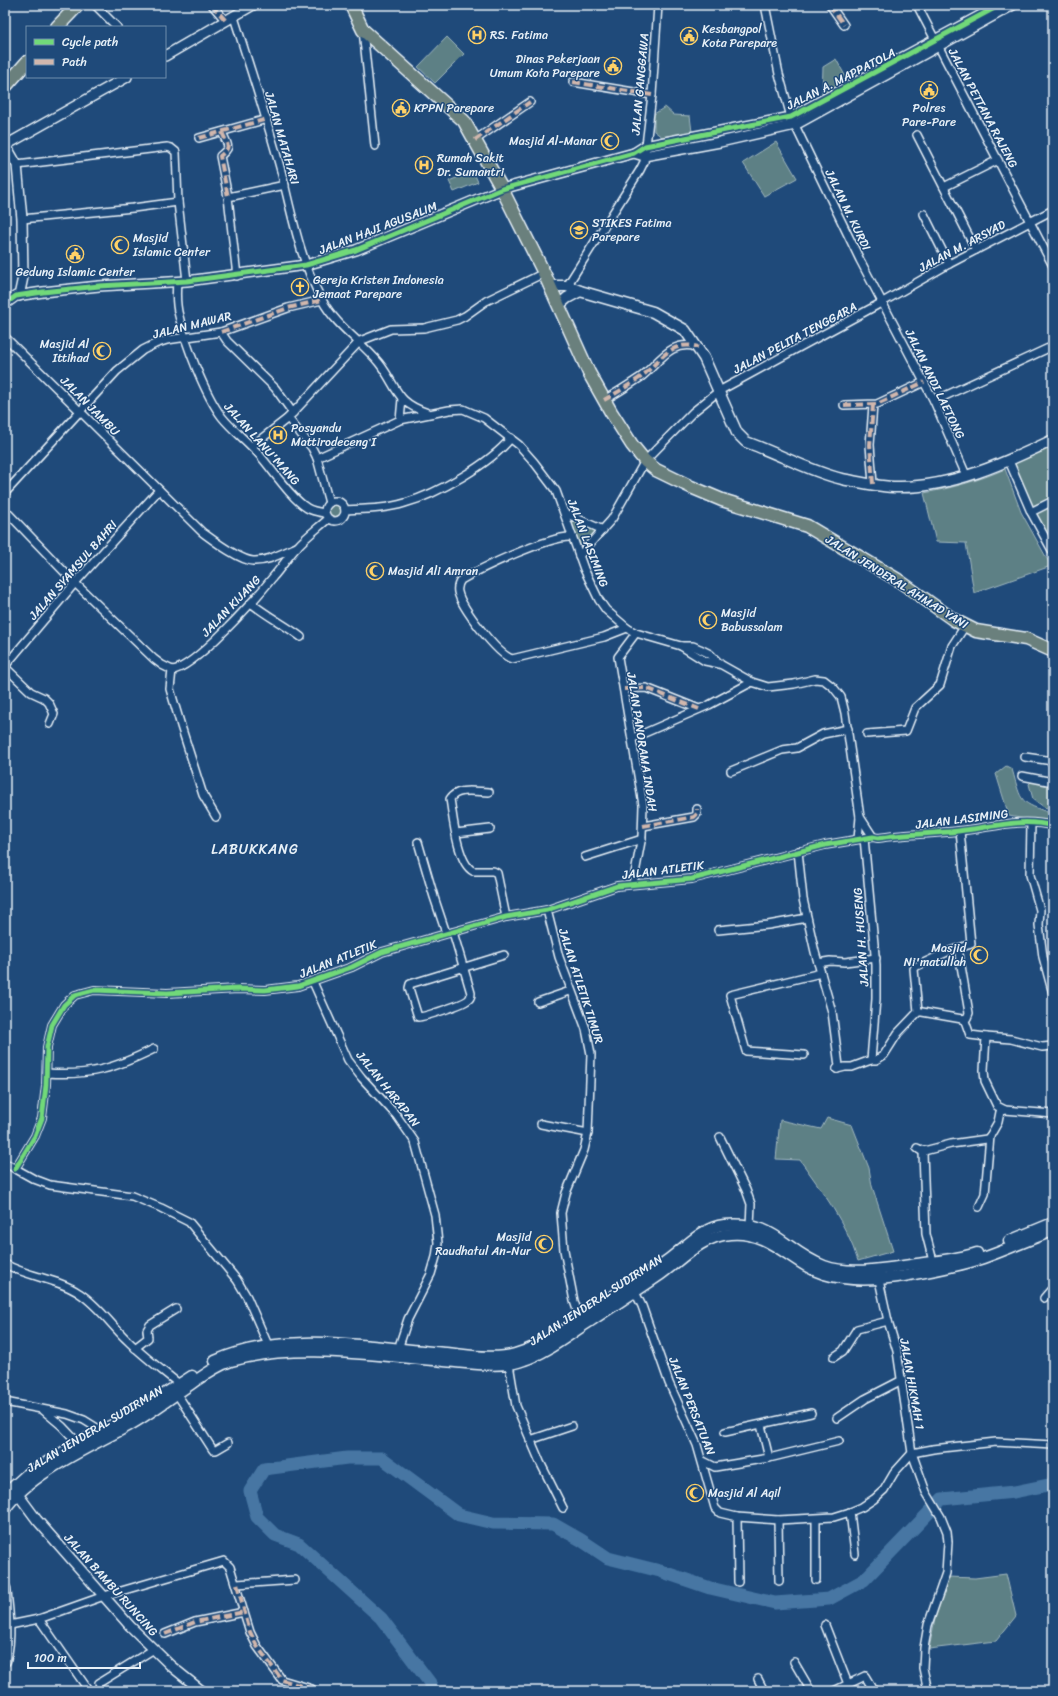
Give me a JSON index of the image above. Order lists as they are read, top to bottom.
{
  "streets": {
    "highway": ["JALAN JENDERAL AHMAD YANI"],
    "main road": ["JALAN JENDERAL SUDIRMAN"],
    "street": [
      "JALAN A. MAPPATOLA",
      "JALAN GANGGAWA",
      "JALAN PETTANA RAJENG",
      "JALAN MATAHARI",
      "JALAN M. KURDI",
      "JALAN HAJI AGUSALIM",
      "JALAN M. ARSYAD",
      "JALAN MAWAR",
      "JALAN PELITA TENGGARA",
      "JALAN ANDI LAETONG",
      "JALAN JAMBU",
      "JALAN LANU'MANG",
      "JALAN LASIMING",
      "JALAN SYAMSUL BAHRI",
      "JALAN KIJANG",
      "JALAN PANORAMA INDAH",
      "JALAN ATLETIK",
      "JALAN H. HUSENG",
      "JALAN ATLETIK TIMUR",
      "JALAN HARAPAN",
      "JALAN HIKMAH 1",
      "JALAN PERSATUAN",
      "JALAN BAMBU RUNCING"
    ]
  },
  "crossings": [
    ["JALAN A. MAPPATOLA", "JALAN GANGGAWA"],
    ["JALAN A. MAPPATOLA", "JALAN PETTANA RAJENG"],
    ["JALAN A. MAPPATOLA", "JALAN M. KURDI"],
    ["JALAN A. MAPPATOLA", "JALAN HAJI AGUSALIM"],
    ["JALAN PETTANA RAJENG", "JALAN M. ARSYAD"],
    ["JALAN MATAHARI", "JALAN HAJI AGUSALIM"],
    ["JALAN MATAHARI", "JALAN MAWAR"],
    ["JALAN M. KURDI", "JALAN M. ARSYAD"],
    ["JALAN M. KURDI", "JALAN PELITA TENGGARA"],
    ["JALAN M. KURDI", "JALAN ANDI LAETONG"],
    ["JALAN HAJI AGUSALIM", "JALAN LANU'MANG"],
    ["JALAN HAJI AGUSALIM", "JALAN JENDERAL AHMAD YANI"],
    ["JALAN M. ARSYAD", "JALAN PELITA TENGGARA"],
    ["JALAN M. ARSYAD", "JALAN ANDI LAETONG"],
    ["JALAN MAWAR", "JALAN JAMBU"],
    ["JALAN MAWAR", "JALAN LANU'MANG"],
    ["JALAN PELITA TENGGARA", "JALAN ANDI LAETONG"],
    ["JALAN PELITA TENGGARA", "JALAN LASIMING"],
    ["JALAN PELITA TENGGARA", "JALAN JENDERAL AHMAD YANI"],
    ["JALAN JAMBU", "JALAN SYAMSUL BAHRI"],
    ["JALAN JAMBU", "JALAN KIJANG"],
    ["JALAN LASIMING", "JALAN PANORAMA INDAH"],
    ["JALAN LASIMING", "JALAN ATLETIK"],
    ["JALAN LASIMING", "JALAN H. HUSENG"],
    ["JALAN PANORAMA INDAH", "JALAN ATLETIK"],
    ["JALAN ATLETIK", "JALAN H. HUSENG"],
    ["JALAN ATLETIK", "JALAN ATLETIK TIMUR"],
    ["JALAN ATLETIK", "JALAN HARAPAN"],
    ["JALAN ATLETIK TIMUR", "JALAN JENDERAL SUDIRMAN"],
    ["JALAN HARAPAN", "JALAN JENDERAL SUDIRMAN"],
    ["JALAN JENDERAL SUDIRMAN", "JALAN HIKMAH 1"],
    ["JALAN JENDERAL SUDIRMAN", "JALAN PERSATUAN"],
    ["JALAN JENDERAL SUDIRMAN", "JALAN BAMBU RUNCING"],
    ["JALAN HIKMAH 1", "JALAN PERSATUAN"]
  ],
  "districts": ["LABUKKANG"],
  "places": {
    "hospital": ["RS. Fatima", "Rumah Sakit Dr. Sumantri", "Posyandu Mattirodeceng I"],
    "public building": [
      "Kesbangpol Kota Parepare",
      "Dinas Pekerjaan Umum Kota Parepare",
      "Polres Pare-Pare",
      "KPPN Parepare",
      "Gedung Islamic Center"
    ],
    "mosque": [
      "Masjid Al-Manar",
      "Masjid Islamic Center",
      "Masjid Al Ittihad",
      "Masjid Ali Amran",
      "Masjid Babussalam",
      "Masjid Ni'matullah",
      "Masjid Raudhatul An-Nur",
      "Masjid Al Aqil"
    ],
    "school or university": ["STIKES Fatima Parepare"],
    "church": ["Gereja Kristen Indonesia Jemaat Parepare"]
  },
  "legend": ["Cycle path", "Path"],
  "scale_bar": "100 m"
}
